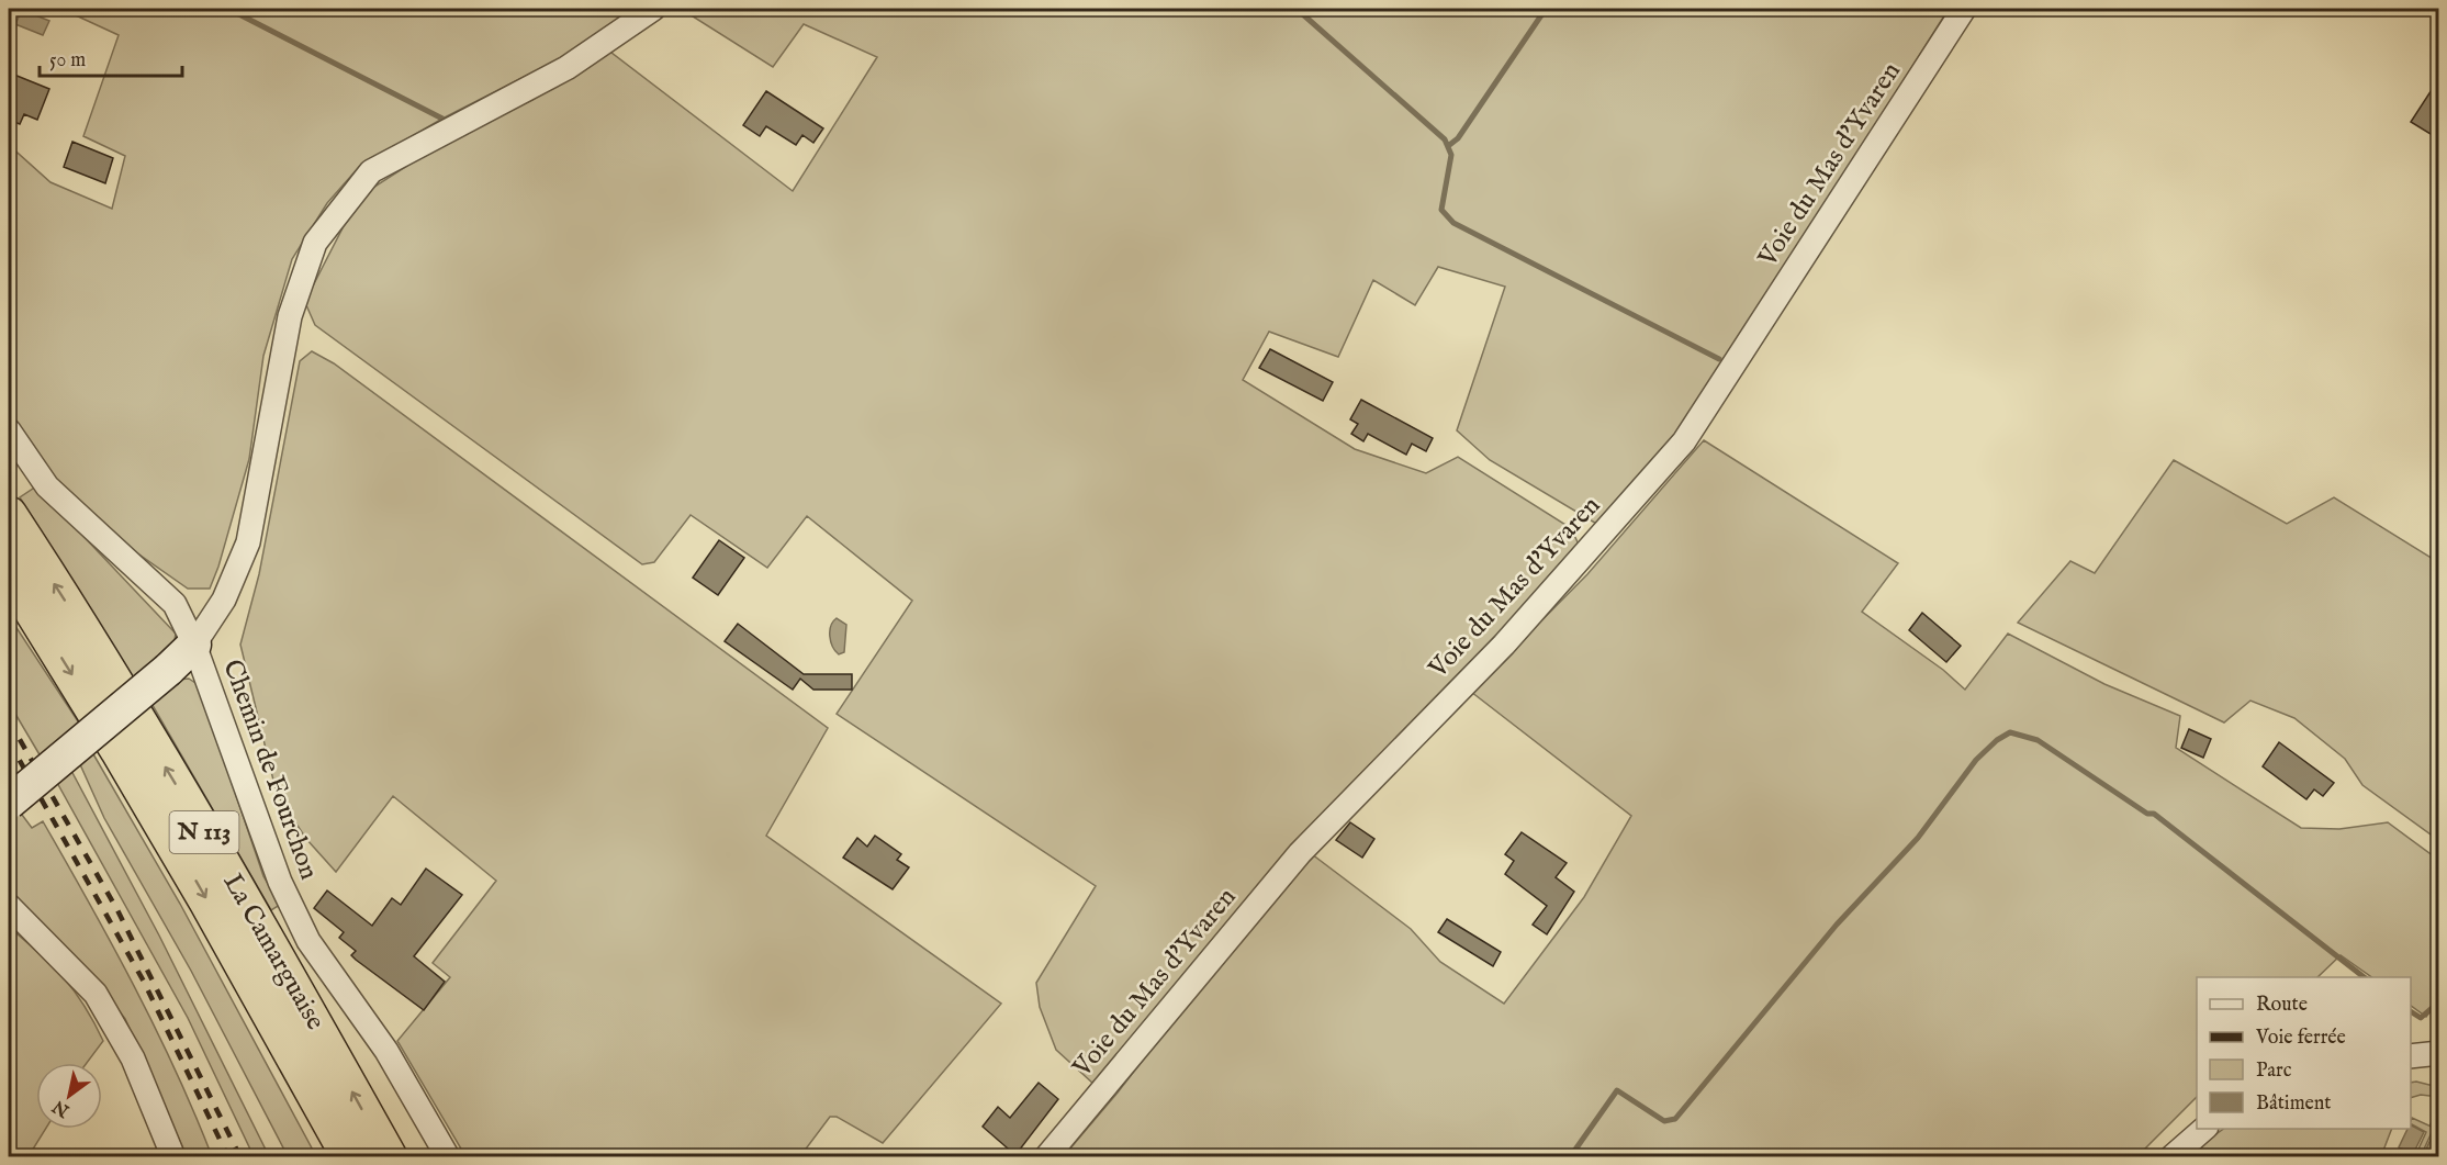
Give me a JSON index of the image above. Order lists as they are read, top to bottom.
{
  "streets": {
    "highway": ["N 113", "La Camarguaise"],
    "street": ["Voie du Mas d'Yvaren", "Chemin de Fourchon"]
  },
  "legend": [
    "Route",
    "Voie ferrée",
    "Parc",
    "Bâtiment"
  ],
  "scale_bar": "50 m",
  "north": "bottom left"
}
